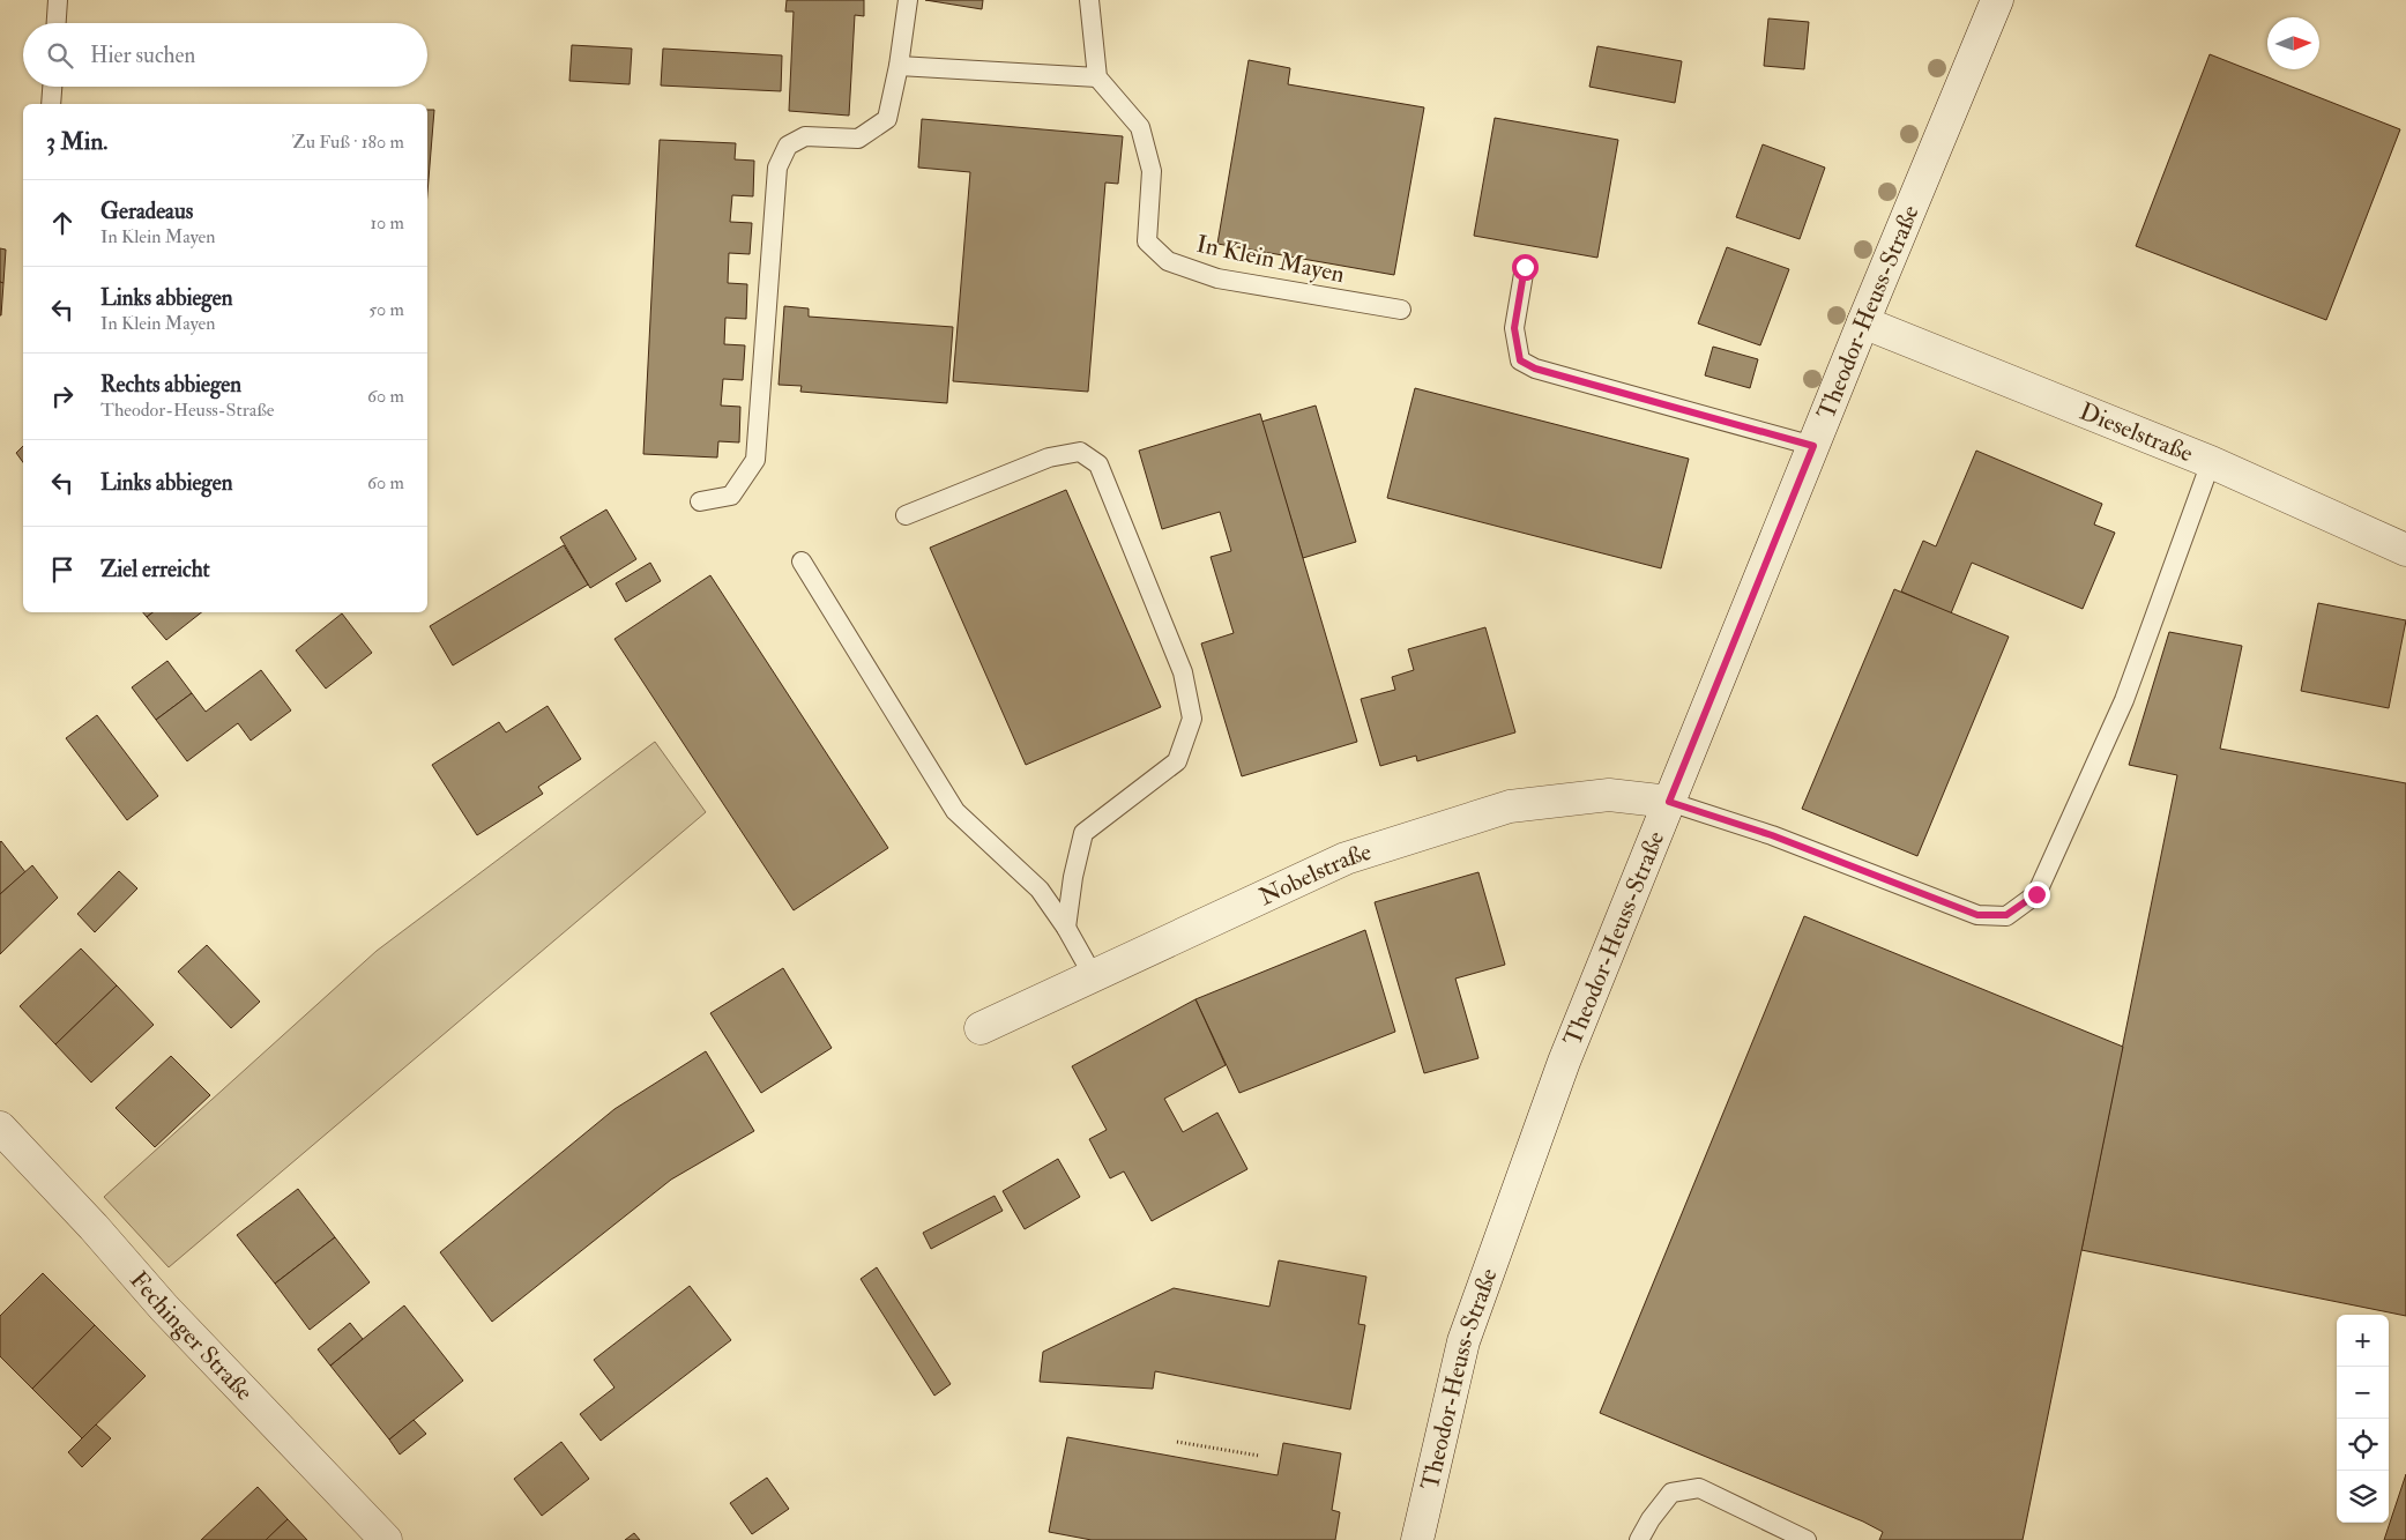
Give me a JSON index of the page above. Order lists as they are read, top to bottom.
{
  "streets": {
    "street": [
      "Theodor-Heuss-Straße",
      "Dieselstraße",
      "Nobelstraße",
      "Fechinger Straße"
    ],
    "lane": ["In Klein Mayen"]
  },
  "crossings": [
    ["Theodor-Heuss-Straße", "Dieselstraße"],
    ["Theodor-Heuss-Straße", "Nobelstraße"]
  ],
  "north": "right",
  "page": {
    "search": "Hier suchen",
    "heading": ["3 Min.", "Zu Fuß · 180 m"],
    "list": [
      ["Geradeaus", "In Klein Mayen", "10 m"],
      ["Links abbiegen", "In Klein Mayen", "50 m"],
      ["Rechts abbiegen", "Theodor-Heuss-Straße", "60 m"],
      ["Links abbiegen", "60 m"],
      "Ziel erreicht"
    ],
    "map_buttons": ["+", "−"]
  }
}
